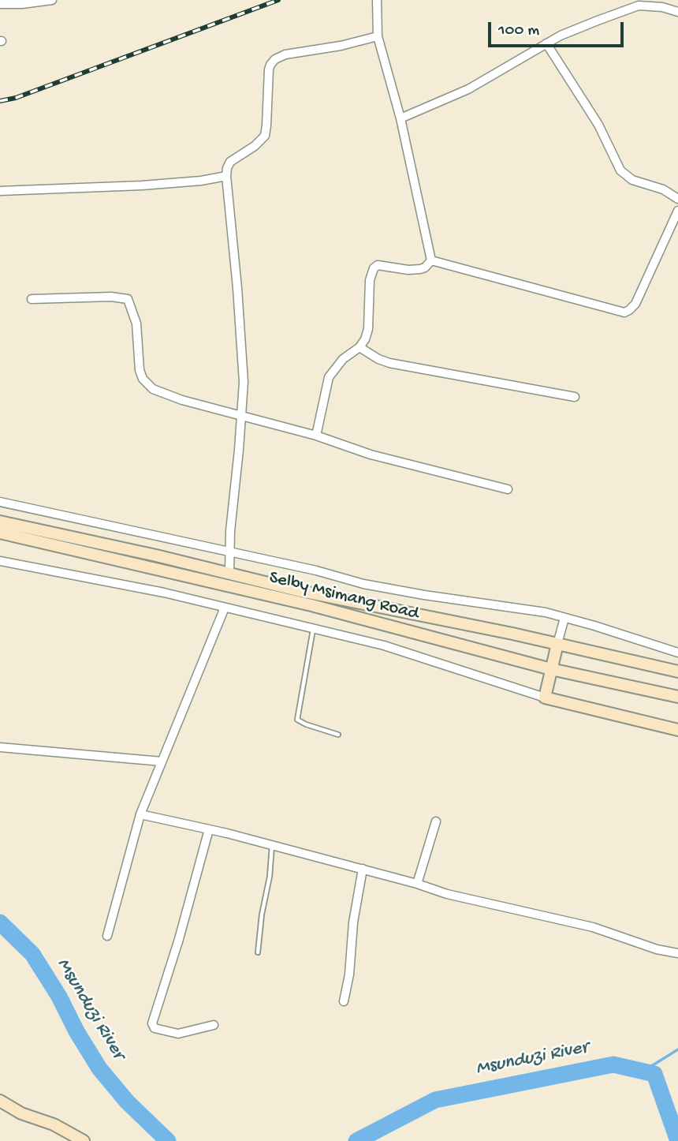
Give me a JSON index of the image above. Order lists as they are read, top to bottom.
{
  "streets": {
    "main road": ["Selby Msimang Road"]
  },
  "water": ["Msunduzi River"],
  "scale_bar": "100 m"
}
